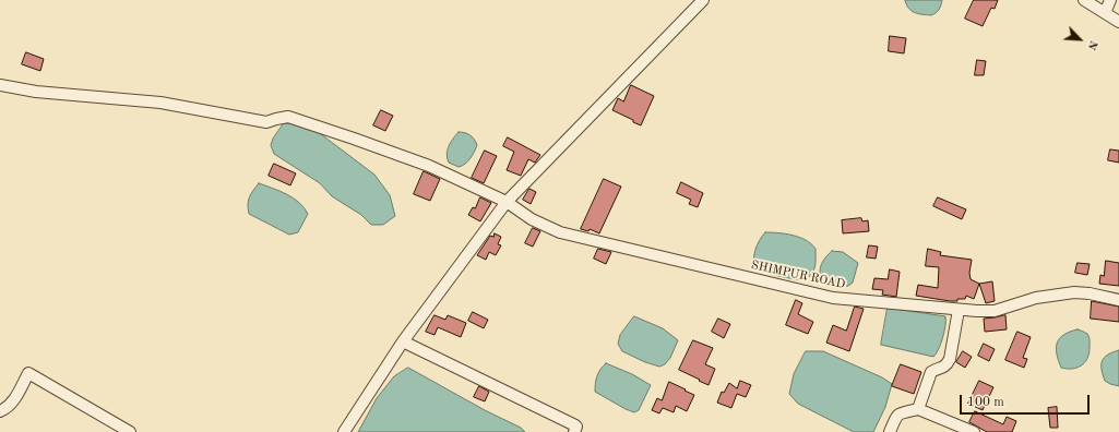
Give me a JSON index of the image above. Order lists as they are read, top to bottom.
{
  "streets": {
    "street": ["SHIMPUR ROAD"]
  },
  "scale_bar": "100 m",
  "north": "bottom right"
}
